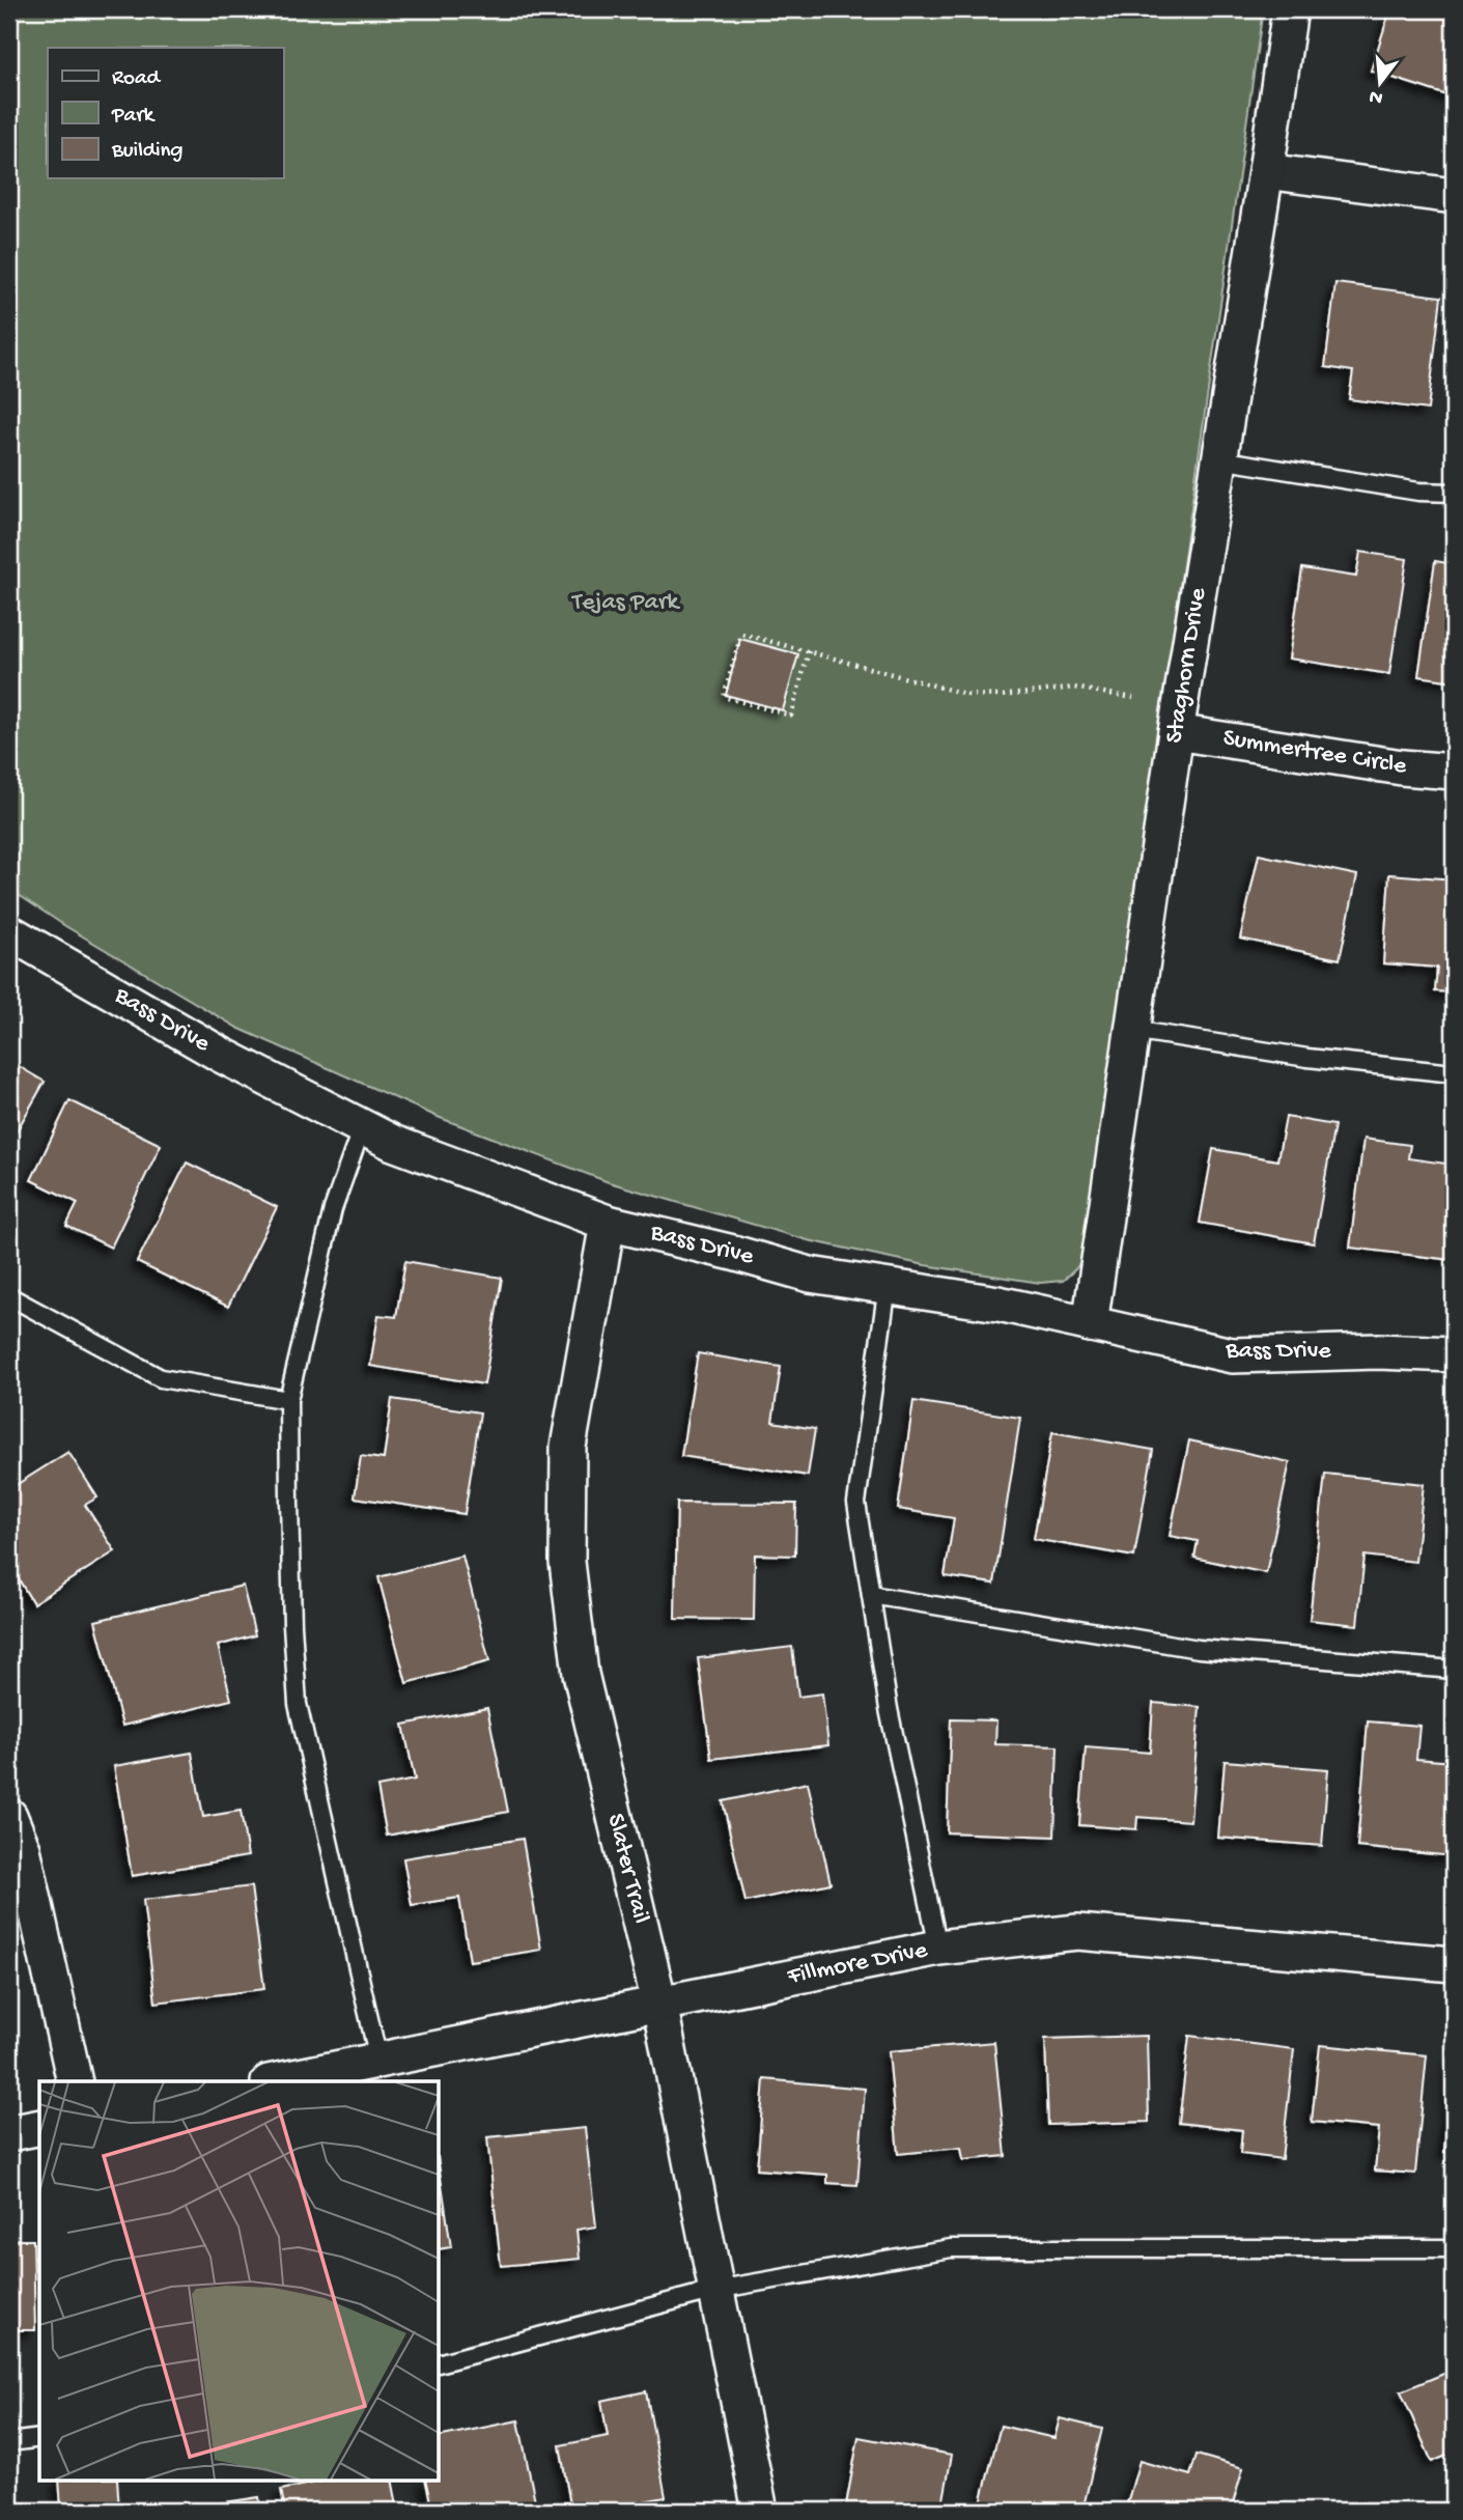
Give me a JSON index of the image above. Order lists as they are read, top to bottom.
{
  "streets": {
    "street": [
      "Staghorn Drive",
      "Summertree Circle",
      "Bass Drive",
      "Slater Trail",
      "Fillmore Drive"
    ]
  },
  "crossings": [
    ["Staghorn Drive", "Summertree Circle"],
    ["Staghorn Drive", "Bass Drive"],
    ["Bass Drive", "Slater Trail"],
    ["Slater Trail", "Fillmore Drive"]
  ],
  "parks": ["Tejas Park"],
  "legend": ["Road", "Park", "Building"],
  "north": "bottom"
}
